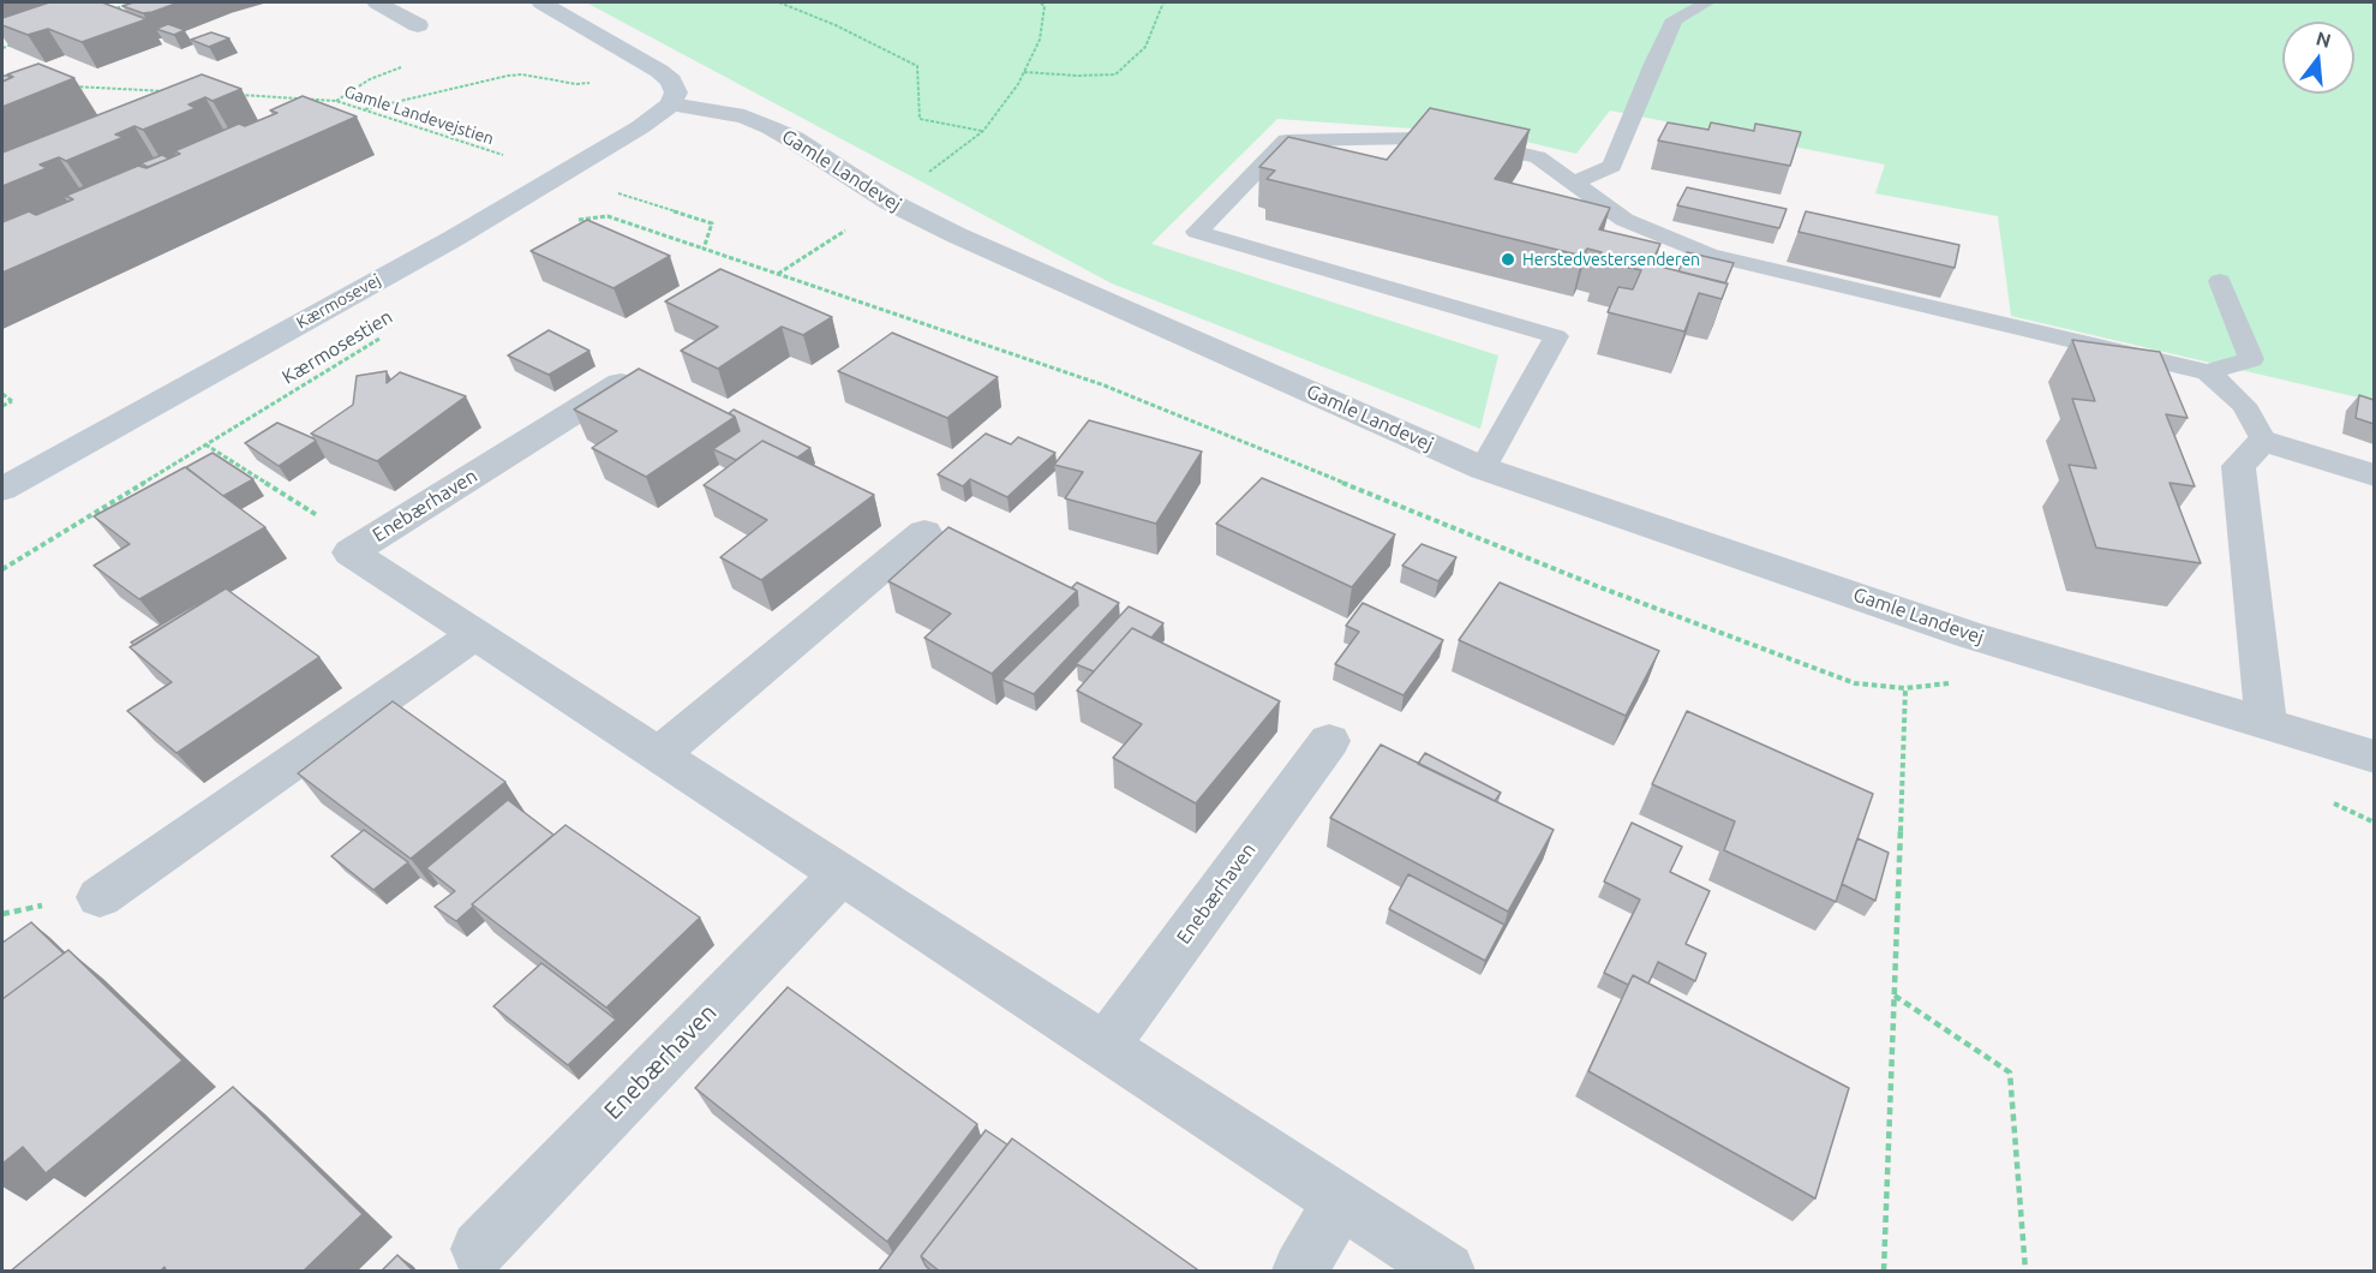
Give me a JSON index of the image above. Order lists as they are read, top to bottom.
{
  "streets": {
    "street": ["Gamle Landevej", "Kærmosevej", "Enebærhaven"],
    "path": ["Gamle Landevejstien", "Kærmosestien"]
  },
  "crossings": [
    ["Gamle Landevej", "Kærmosevej"]
  ],
  "places": ["Herstedvestersenderen"],
  "north": "top"
}
